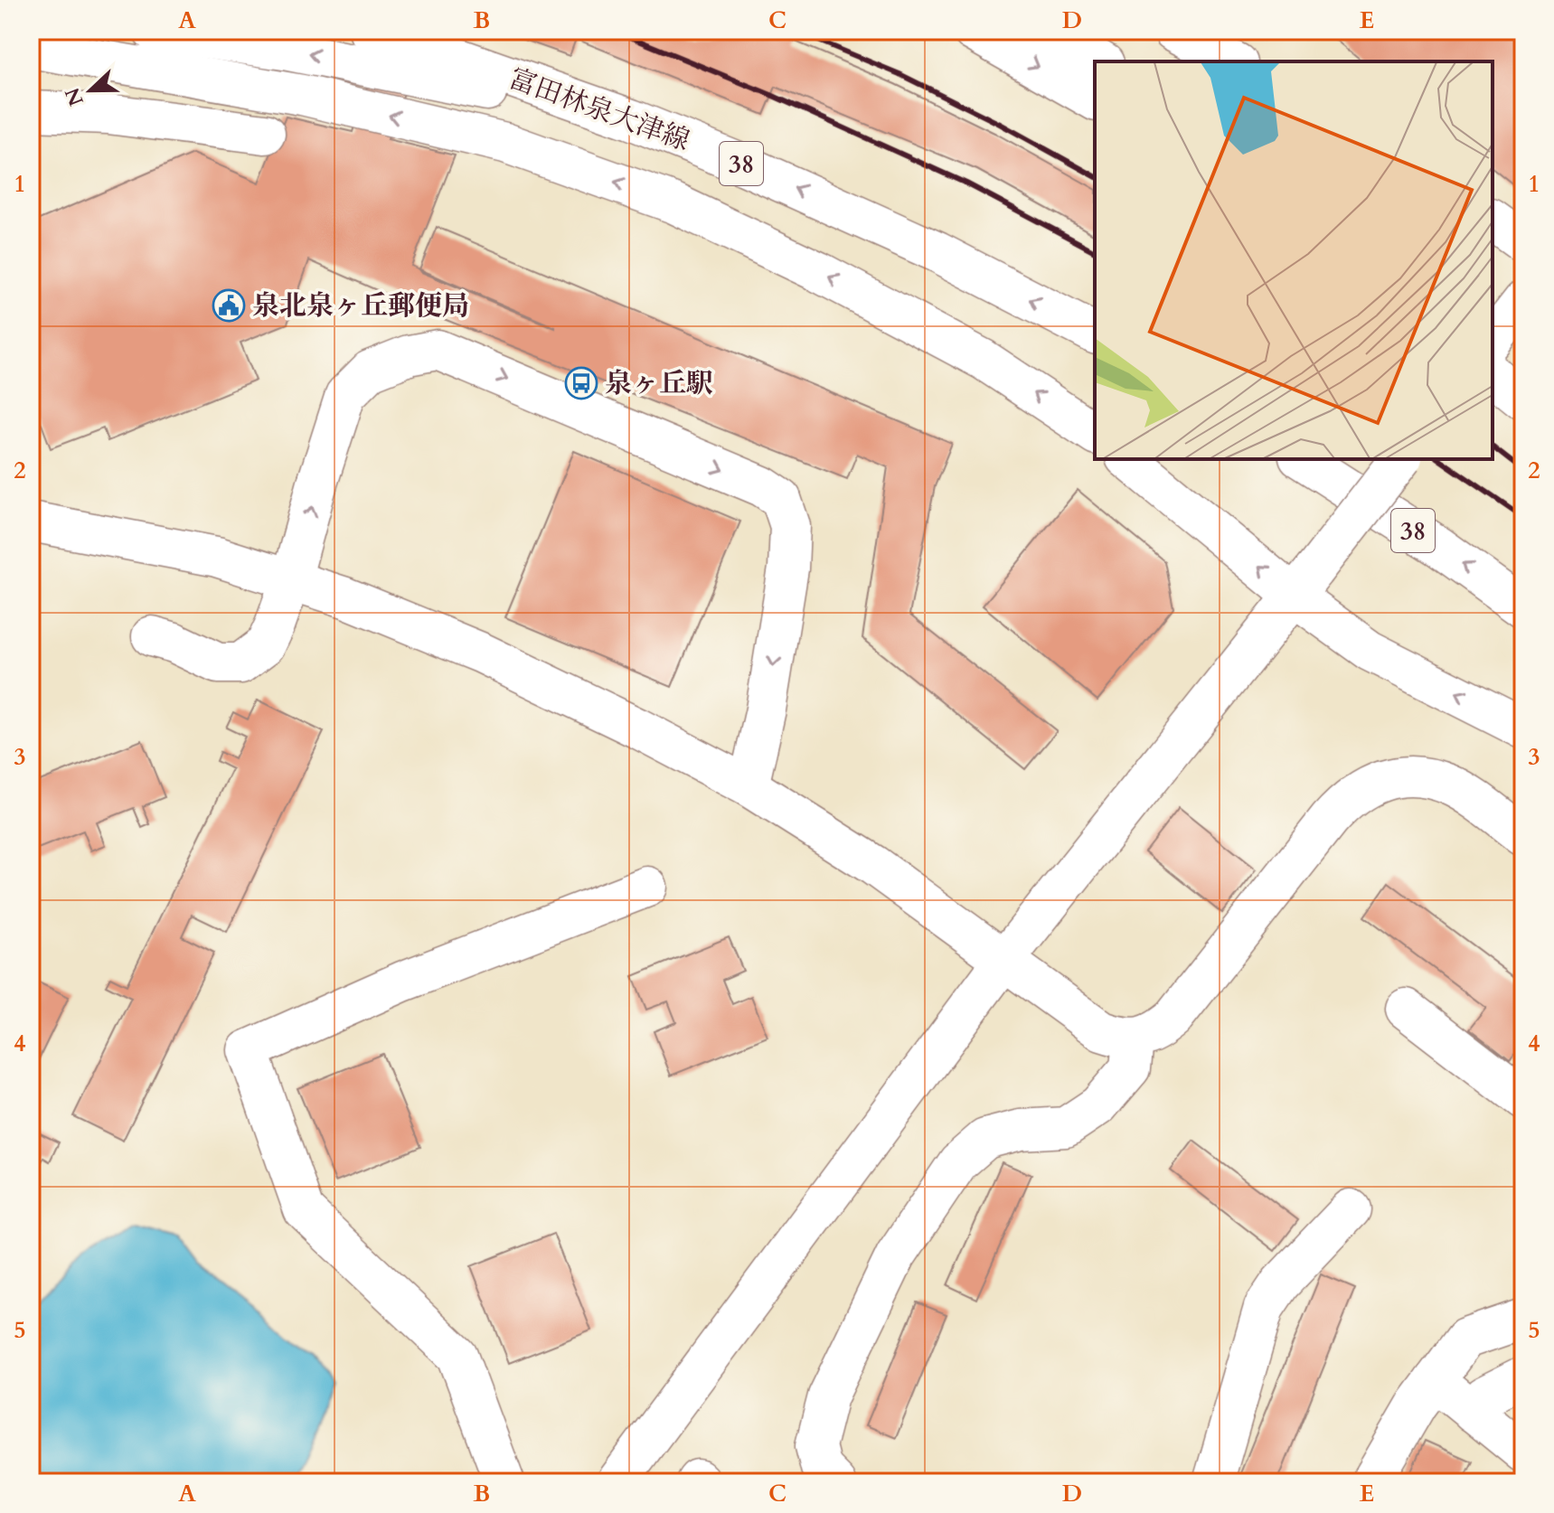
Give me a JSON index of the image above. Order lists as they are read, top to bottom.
{
  "streets": {
    "main road": ["富田林泉大津線", "38"]
  },
  "crossings": [
    ["富田林泉大津線", "38"]
  ],
  "places": {
    "public building": ["泉北泉ヶ丘郵便局"],
    "bus stop": ["泉ヶ丘駅"]
  },
  "north": "left",
  "grid": {
    "columns": [
      "A",
      "B",
      "C",
      "D",
      "E"
    ],
    "rows": [
      "1",
      "2",
      "3",
      "4",
      "5"
    ]
  }
}
